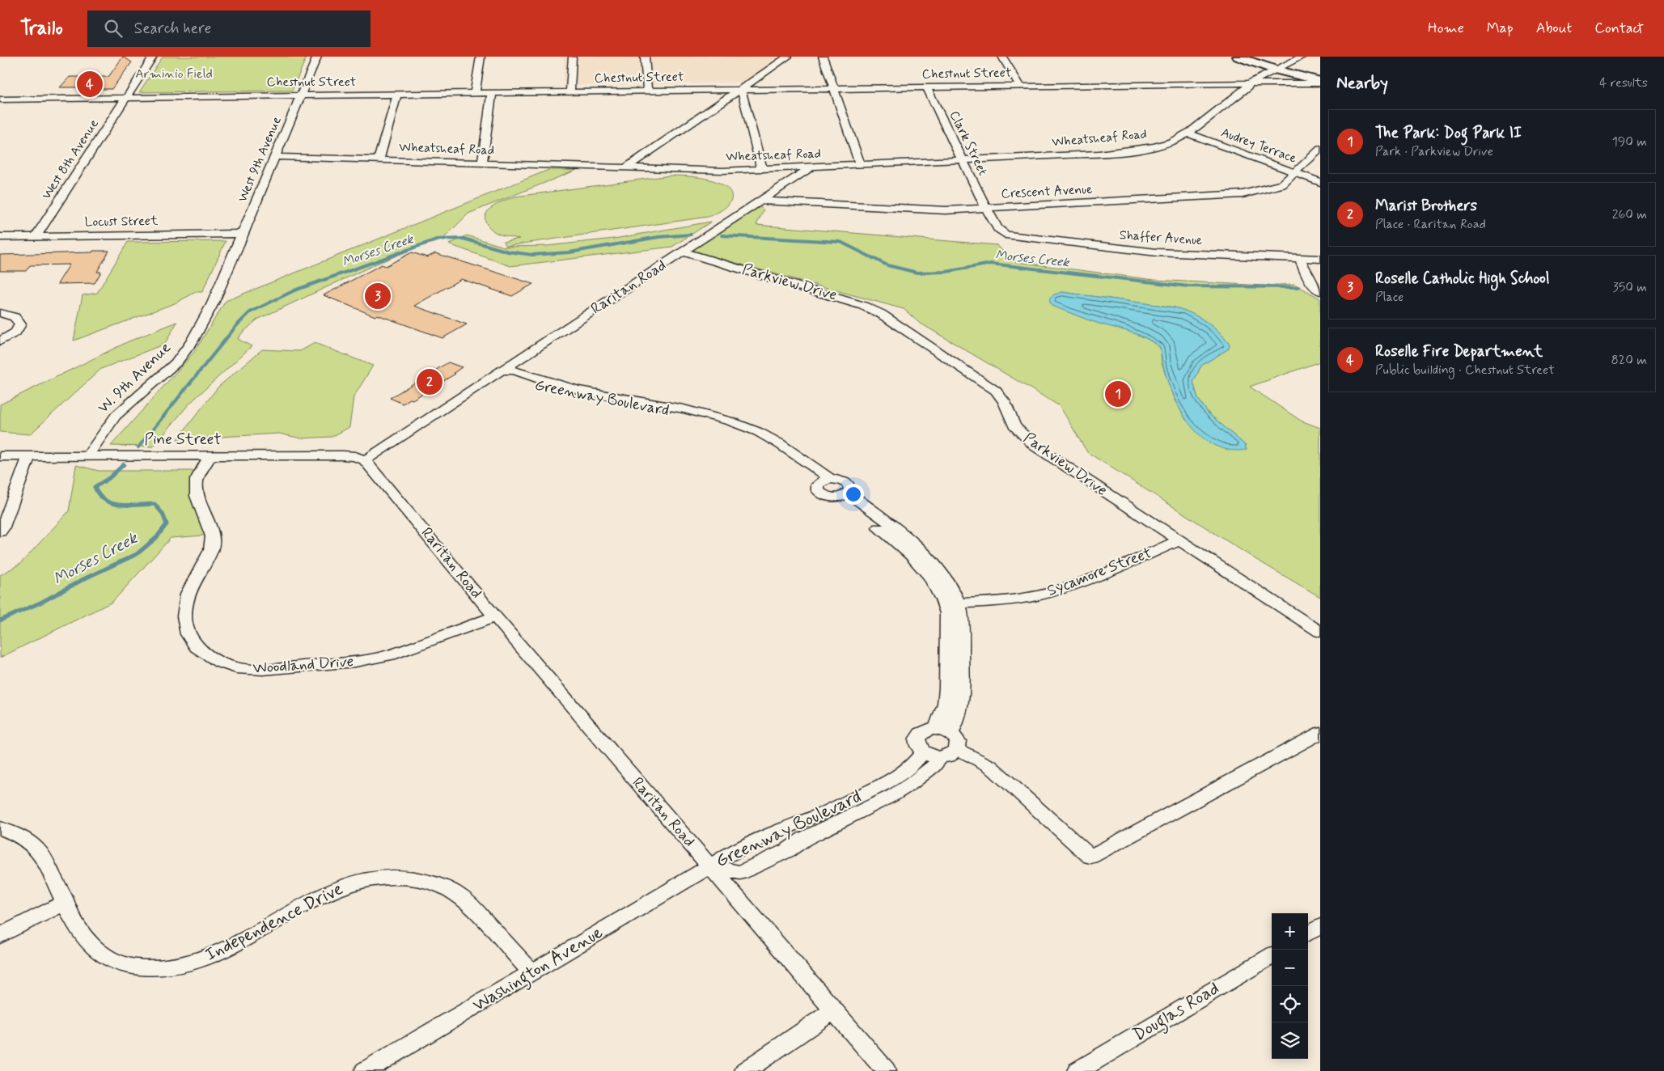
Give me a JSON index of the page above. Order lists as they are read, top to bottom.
{
  "streets": {
    "street": [
      "Chestnut Street",
      "Wheatsheaf Road",
      "Clark Street",
      "Audrey Terrace",
      "West 8th Avenue",
      "West 9th Avenue",
      "Crescent Avenue",
      "Locust Street",
      "Shaffer Avenue",
      "Parkview Drive",
      "Raritan Road",
      "W. 9th Avenue",
      "Greenway Boulevard",
      "Pine Street",
      "Sycamore Street",
      "Woodland Drive",
      "Independence Drive",
      "Washington Avenue",
      "Douglas Road"
    ]
  },
  "crossings": [
    ["Chestnut Street", "Wheatsheaf Road"],
    ["Chestnut Street", "Clark Street"],
    ["Chestnut Street", "West 8th Avenue"],
    ["Chestnut Street", "West 9th Avenue"],
    ["Wheatsheaf Road", "Clark Street"],
    ["Wheatsheaf Road", "Audrey Terrace"],
    ["Wheatsheaf Road", "West 9th Avenue"],
    ["Wheatsheaf Road", "Raritan Road"],
    ["Clark Street", "Crescent Avenue"],
    ["Clark Street", "Shaffer Avenue"],
    ["Audrey Terrace", "Crescent Avenue"],
    ["West 8th Avenue", "Locust Street"],
    ["West 9th Avenue", "Locust Street"],
    ["West 9th Avenue", "W. 9th Avenue"],
    ["Crescent Avenue", "Raritan Road"],
    ["Locust Street", "W. 9th Avenue"],
    ["Parkview Drive", "Raritan Road"],
    ["Parkview Drive", "Sycamore Street"],
    ["Raritan Road", "Greenway Boulevard"],
    ["Raritan Road", "Pine Street"],
    ["Raritan Road", "Woodland Drive"],
    ["Raritan Road", "Washington Avenue"],
    ["W. 9th Avenue", "Pine Street"],
    ["Greenway Boulevard", "Sycamore Street"],
    ["Greenway Boulevard", "Washington Avenue"],
    ["Pine Street", "Woodland Drive"],
    ["Independence Drive", "Washington Avenue"]
  ],
  "water": ["Morses Creek"],
  "parks": ["Arminio Field"],
  "page": {
    "header": "Trailo",
    "search": "Search here",
    "nav": [
      "Home",
      "Map",
      "About",
      "Contact"
    ],
    "heading": ["Nearby", "4 results"],
    "pins": [
      "4",
      "3",
      "2",
      "1"
    ],
    "list": [
      {
        "mark": "1",
        "name": "The Park: Dog Park II",
        "note": "Park · Parkview Drive",
        "value": "190 m"
      },
      {
        "mark": "2",
        "name": "Marist Brothers",
        "note": "Place · Raritan Road",
        "value": "260 m"
      },
      {
        "mark": "3",
        "name": "Roselle Catholic High School",
        "note": "Place",
        "value": "350 m"
      },
      {
        "mark": "4",
        "name": "Roselle Fire Department",
        "note": "Public building · Chestnut Street",
        "value": "820 m"
      }
    ],
    "map_buttons": ["+", "−"]
  }
}
